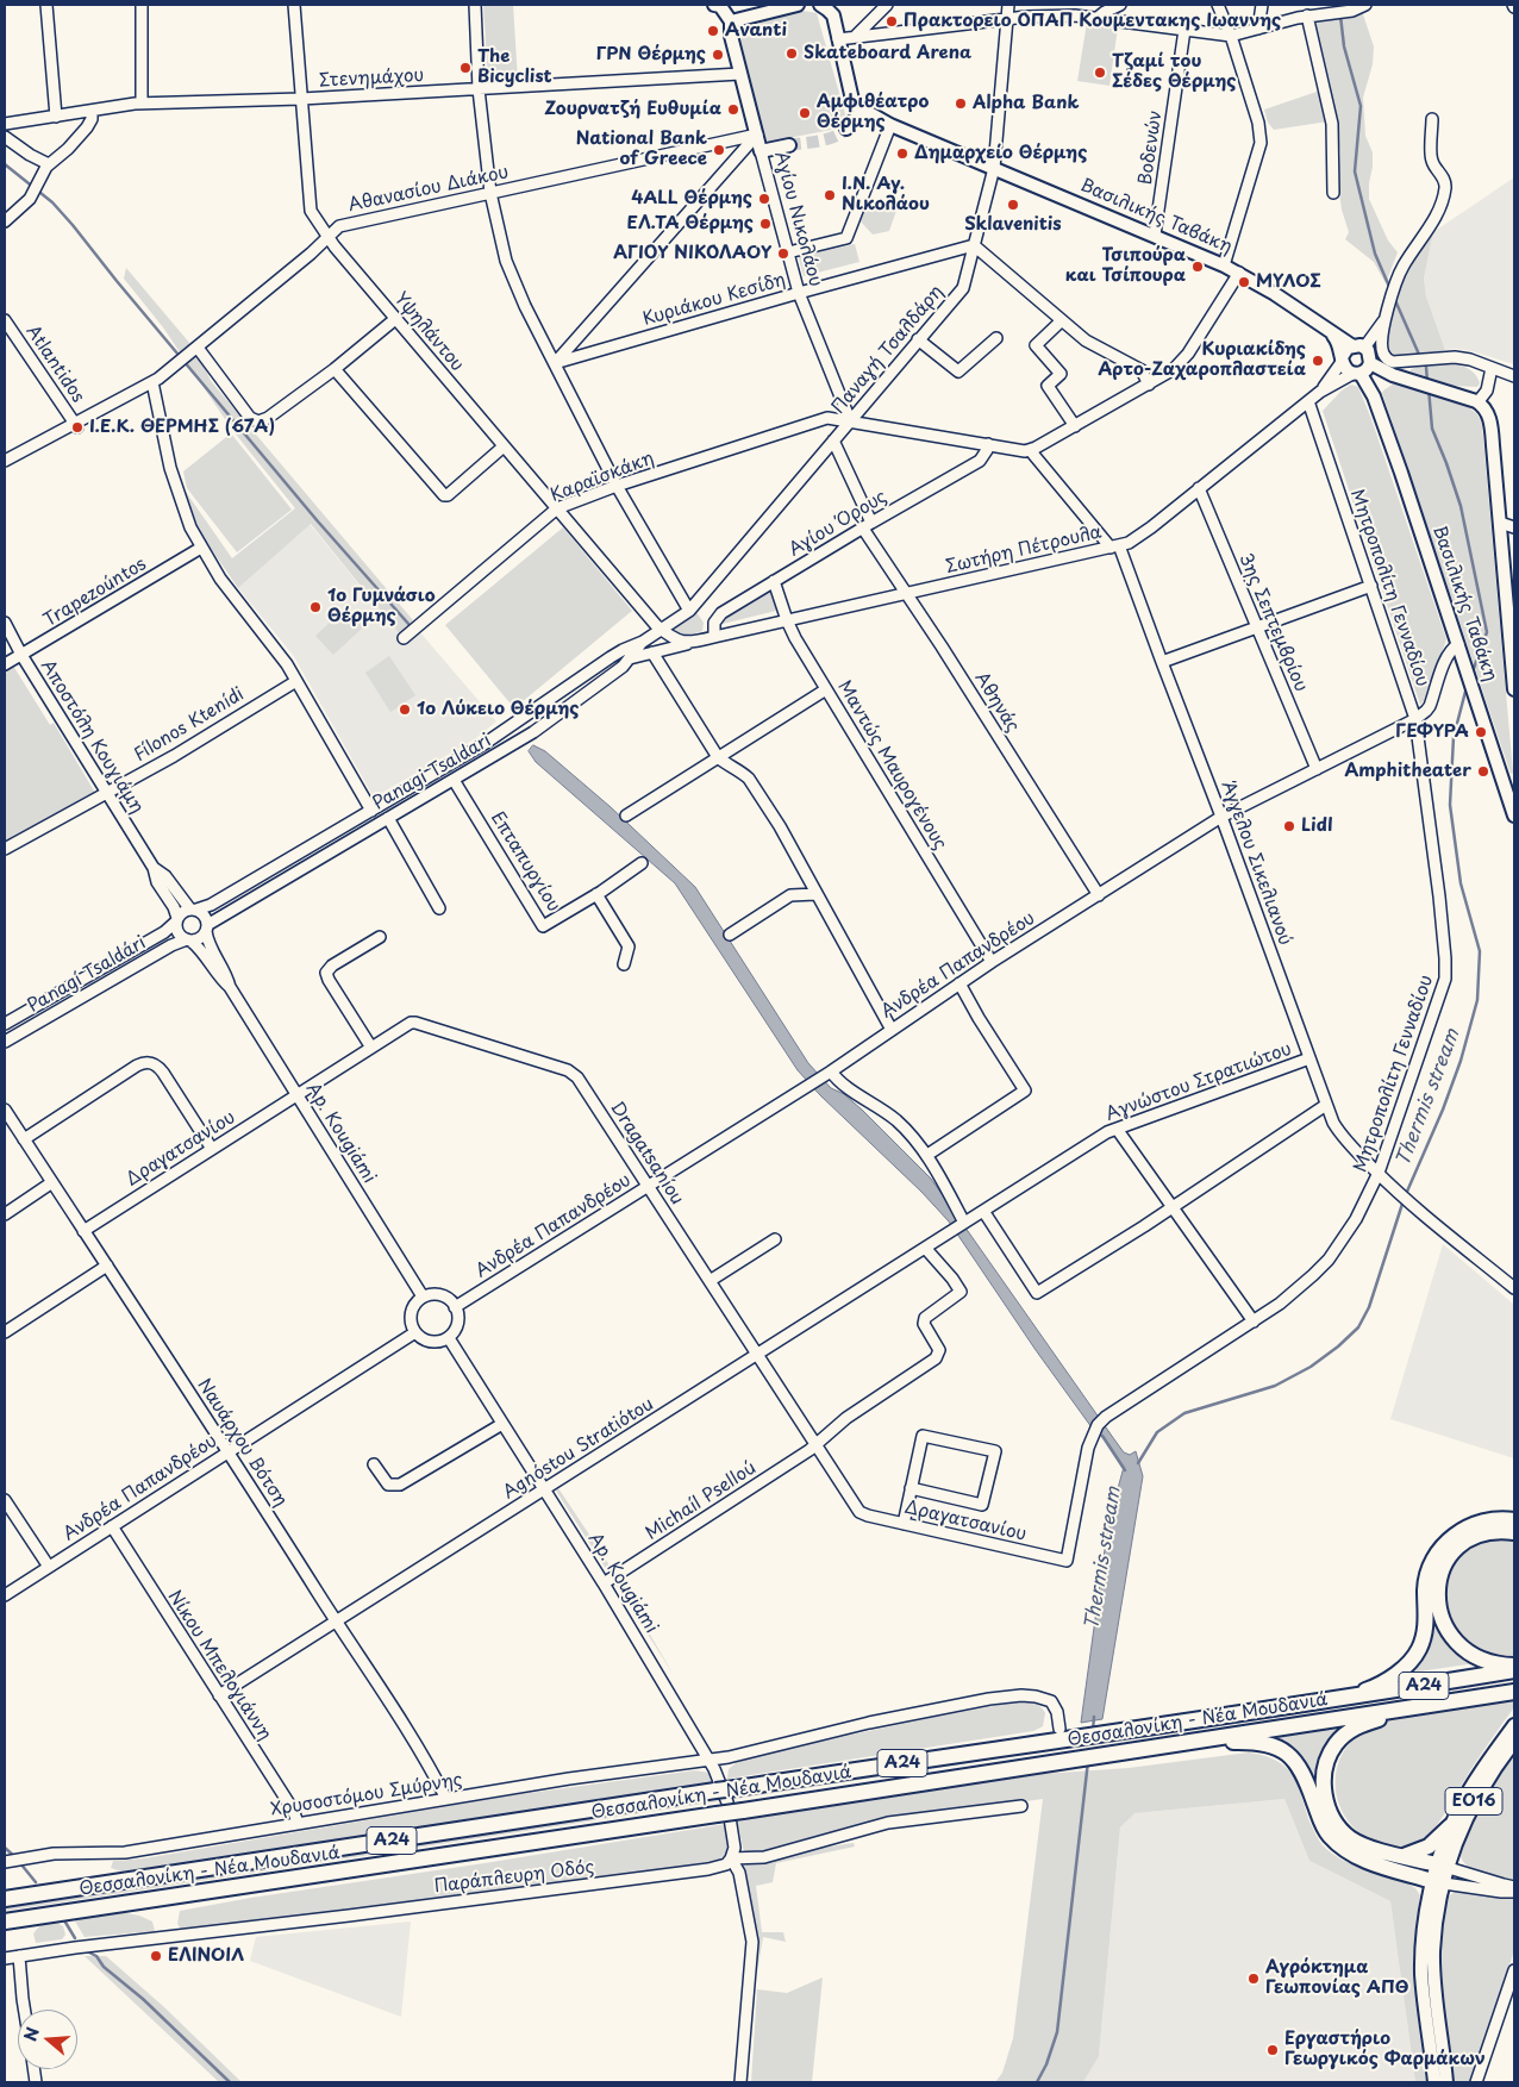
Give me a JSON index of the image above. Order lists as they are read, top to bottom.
{
  "streets": {
    "highway": ["Α24", "Θεσσαλονίκη - Νέα Μουδανιά"],
    "main road": ["Βασιλικής Ταβάκη", "Αγίου Νικολάου", "ΕΟ16"],
    "street": [
      "Στενημάχου",
      "Βοδενών",
      "Αθανασίου Διάκου",
      "Κυριάκου Κεσίδη",
      "Υψηλάντου",
      "Παναγή Τσαλδάρη",
      "Atlantidos",
      "Καραϊσκάκη",
      "Αγίου Όρους",
      "Σωτήρη Πέτρουλα",
      "Μητροπολίτη Γενναδίου",
      "Trapezoúntos",
      "3ης Σεπτεμβρίου",
      "Αθηνάς",
      "Fílonos Ktenídi",
      "Αποστόλη Κουγιάμη",
      "Μαντώς Μαυρογένους",
      "Panagi Tsaldari",
      "Επταπυργίου",
      "Άγγελου Σικελιανού",
      "Ανδρέα Παπανδρέου",
      "Panagí Tsaldári",
      "Αγνώστου Στρατιώτου",
      "Ap. Kougiámi",
      "Δραγατσανίου",
      "Dragatsaníou",
      "Ναυάρχου Βότση",
      "Agnóstou Stratiótou",
      "Michaíl Pselloú",
      "Νίκου Μπελογιάννη",
      "Χρυσοστόμου Σμύρνης",
      "Παράπλευρη Οδός"
    ]
  },
  "crossings": [
    ["Στενημάχου", "Αγίου Νικολάου"],
    ["Στενημάχου", "Υψηλάντου"],
    ["Βοδενών", "Βασιλικής Ταβάκη"],
    ["Αθανασίου Διάκου", "Αγίου Νικολάου"],
    ["Αθανασίου Διάκου", "Υψηλάντου"],
    ["Αθανασίου Διάκου", "Atlantidos"],
    ["Βασιλικής Ταβάκη", "Παναγή Τσαλδάρη"],
    ["Βασιλικής Ταβάκη", "Σωτήρη Πέτρουλα"],
    ["Βασιλικής Ταβάκη", "Ανδρέα Παπανδρέου"],
    ["Αγίου Νικολάου", "Κυριάκου Κεσίδη"],
    ["Αγίου Νικολάου", "Παναγή Τσαλδάρη"],
    ["Αγίου Νικολάου", "Καραϊσκάκη"],
    ["Κυριάκου Κεσίδη", "Παναγή Τσαλδάρη"],
    ["Υψηλάντου", "Παναγή Τσαλδάρη"],
    ["Υψηλάντου", "Καραϊσκάκη"],
    ["Παναγή Τσαλδάρη", "Καραϊσκάκη"],
    ["Παναγή Τσαλδάρη", "Αθηνάς"],
    ["Παναγή Τσαλδάρη", "Panagi Tsaldari"],
    ["Καραϊσκάκη", "Αγίου Όρους"],
    ["Καραϊσκάκη", "Άγγελου Σικελιανού"],
    ["Αγίου Όρους", "Σωτήρη Πέτρουλα"],
    ["Αγίου Όρους", "Αθηνάς"],
    ["Αγίου Όρους", "Μαντώς Μαυρογένους"],
    ["Σωτήρη Πέτρουλα", "Μητροπολίτη Γενναδίου"],
    ["Σωτήρη Πέτρουλα", "3ης Σεπτεμβρίου"],
    ["Σωτήρη Πέτρουλα", "Αθηνάς"],
    ["Σωτήρη Πέτρουλα", "Μαντώς Μαυρογένους"],
    ["Σωτήρη Πέτρουλα", "Panagi Tsaldari"],
    ["Σωτήρη Πέτρουλα", "Άγγελου Σικελιανού"],
    ["Μητροπολίτη Γενναδίου", "Άγγελου Σικελιανού"],
    ["Μητροπολίτη Γενναδίου", "Ανδρέα Παπανδρέου"],
    ["Μητροπολίτη Γενναδίου", "Δραγατσανίου"],
    ["Trapezoúntos", "Αποστόλη Κουγιάμη"],
    ["3ης Σεπτεμβρίου", "Ανδρέα Παπανδρέου"],
    ["Αθηνάς", "Ανδρέα Παπανδρέου"],
    ["Fílonos Ktenídi", "Αποστόλη Κουγιάμη"],
    ["Μαντώς Μαυρογένους", "Ανδρέα Παπανδρέου"],
    ["Panagi Tsaldari", "Επταπυργίου"],
    ["Panagi Tsaldari", "Panagí Tsaldári"],
    ["Panagi Tsaldari", "Ap. Kougiámi"],
    ["Άγγελου Σικελιανού", "Ανδρέα Παπανδρέου"],
    ["Άγγελου Σικελιανού", "Αγνώστου Στρατιώτου"],
    ["Ανδρέα Παπανδρέου", "Ap. Kougiámi"],
    ["Ανδρέα Παπανδρέου", "Dragatsaníou"],
    ["Ανδρέα Παπανδρέου", "Ναυάρχου Βότση"],
    ["Ανδρέα Παπανδρέου", "Νίκου Μπελογιάννη"],
    ["Panagí Tsaldári", "Ap. Kougiámi"],
    ["Αγνώστου Στρατιώτου", "Agnóstou Stratiótou"],
    ["Ap. Kougiámi", "Δραγατσανίου"],
    ["Ap. Kougiámi", "Dragatsaníou"],
    ["Ap. Kougiámi", "Agnóstou Stratiótou"],
    ["Ap. Kougiámi", "Michaíl Pselloú"],
    ["Ap. Kougiámi", "Χρυσοστόμου Σμύρνης"],
    ["Ap. Kougiámi", "Παράπλευρη Οδός"],
    ["Δραγατσανίου", "Dragatsaníou"],
    ["Δραγατσανίου", "Ναυάρχου Βότση"],
    ["Dragatsaníou", "Agnóstou Stratiótou"],
    ["Dragatsaníou", "Michaíl Pselloú"],
    ["Ναυάρχου Βότση", "Agnóstou Stratiótou"],
    ["Ναυάρχου Βότση", "Χρυσοστόμου Σμύρνης"],
    ["Agnóstou Stratiótou", "Michaíl Pselloú"],
    ["Agnóstou Stratiótou", "Νίκου Μπελογιάννη"],
    ["Νίκου Μπελογιάννη", "Χρυσοστόμου Σμύρνης"],
    ["Θεσσαλονίκη - Νέα Μουδανιά", "Χρυσοστόμου Σμύρνης"]
  ],
  "water": ["Thermis stream"],
  "places": [
    "Πρακτορειο ΟΠΑΠ Κουμεντακης Ιωαννης",
    "Avanti",
    "Skateboard Arena",
    "ΓΡΝ Θέρμης",
    "The Bicyclist",
    "Τζαμί του Σέδες Θέρμης",
    "Alpha Bank",
    "Ζουρνατζή Ευθυμία",
    "Αμφιθέατρο Θέρμης",
    "National Bank of Greece",
    "Δημαρχείο Θέρμης",
    "Ι.Ν. Αγ. Νικολάου",
    "4ALL Θέρμης",
    "Sklavenitis",
    "ΕΛ.ΤΑ Θέρμης",
    "ΑΓΙΟΥ ΝΙΚΟΛΑΟΥ",
    "Τσιπούρα και Τσίπουρα",
    "ΜΥΛΟΣ",
    "Κυριακίδης Αρτο-Ζαχαροπλαστεία",
    "Ι.Ε.Κ. ΘΕΡΜΗΣ (67Α)",
    "1ο Γυμνάσιο Θέρμης",
    "1ο Λύκειο Θέρμης",
    "ΓΕΦΥΡΑ",
    "Amphitheater",
    "Lidl",
    "ΕΛΙΝΟΙΛ",
    "Αγρόκτημα Γεωπονίας ΑΠΘ",
    "Εργαστήριο Γεωργικός Φαρμάκων"
  ],
  "north": "left"
}
